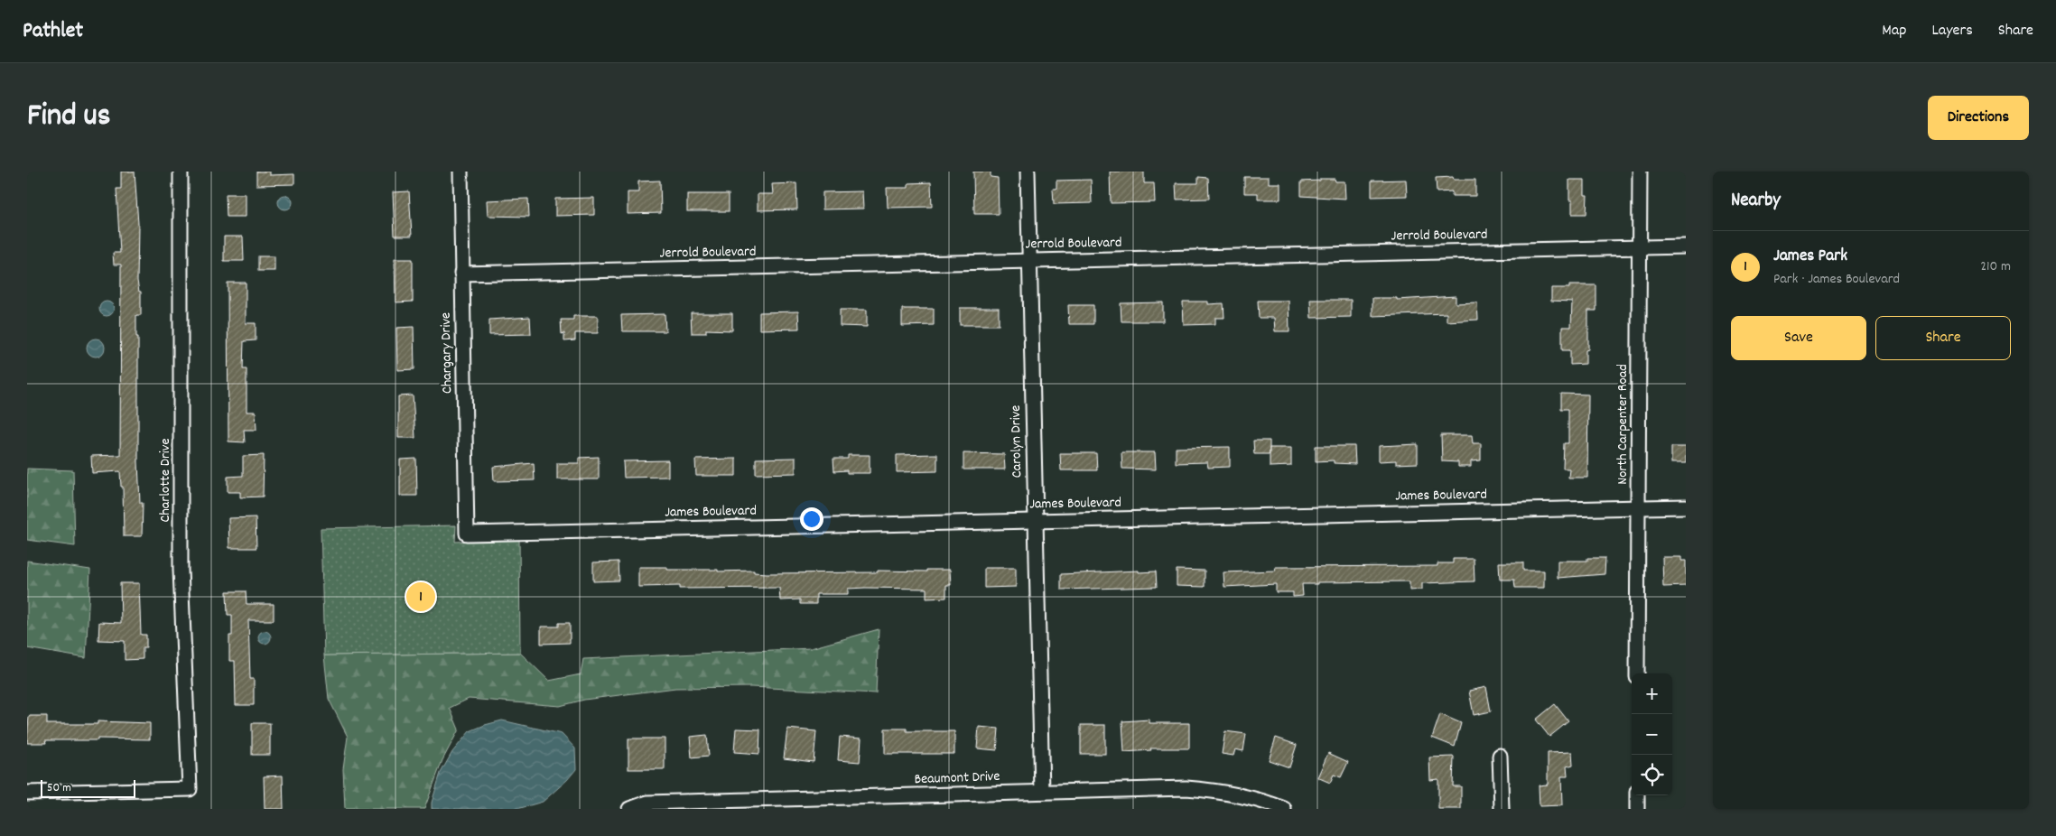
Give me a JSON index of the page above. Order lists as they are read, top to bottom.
{
  "streets": {
    "street": [
      "Jerrold Boulevard",
      "Chargary Drive",
      "North Carpenter Road",
      "Carolyn Drive",
      "Charlotte Drive",
      "James Boulevard",
      "Beaumont Drive"
    ]
  },
  "crossings": [
    ["Jerrold Boulevard", "Chargary Drive"],
    ["Jerrold Boulevard", "North Carpenter Road"],
    ["Jerrold Boulevard", "Carolyn Drive"],
    ["Chargary Drive", "James Boulevard"],
    ["North Carpenter Road", "James Boulevard"],
    ["Carolyn Drive", "James Boulevard"],
    ["Carolyn Drive", "Beaumont Drive"]
  ],
  "scale_bar": "50 m",
  "page": {
    "header": "Pathlet",
    "nav": ["Map", "Layers", "Share"],
    "title": "Find us",
    "buttons": [
      "Directions",
      ["Save", "Share"]
    ],
    "heading": "Nearby",
    "list": [
      {
        "mark": "1",
        "name": "James Park",
        "note": "Park · James Boulevard",
        "value": "210 m"
      }
    ],
    "pins": "1",
    "map_buttons": ["+", "−"],
    "scale": "50 m"
  }
}
